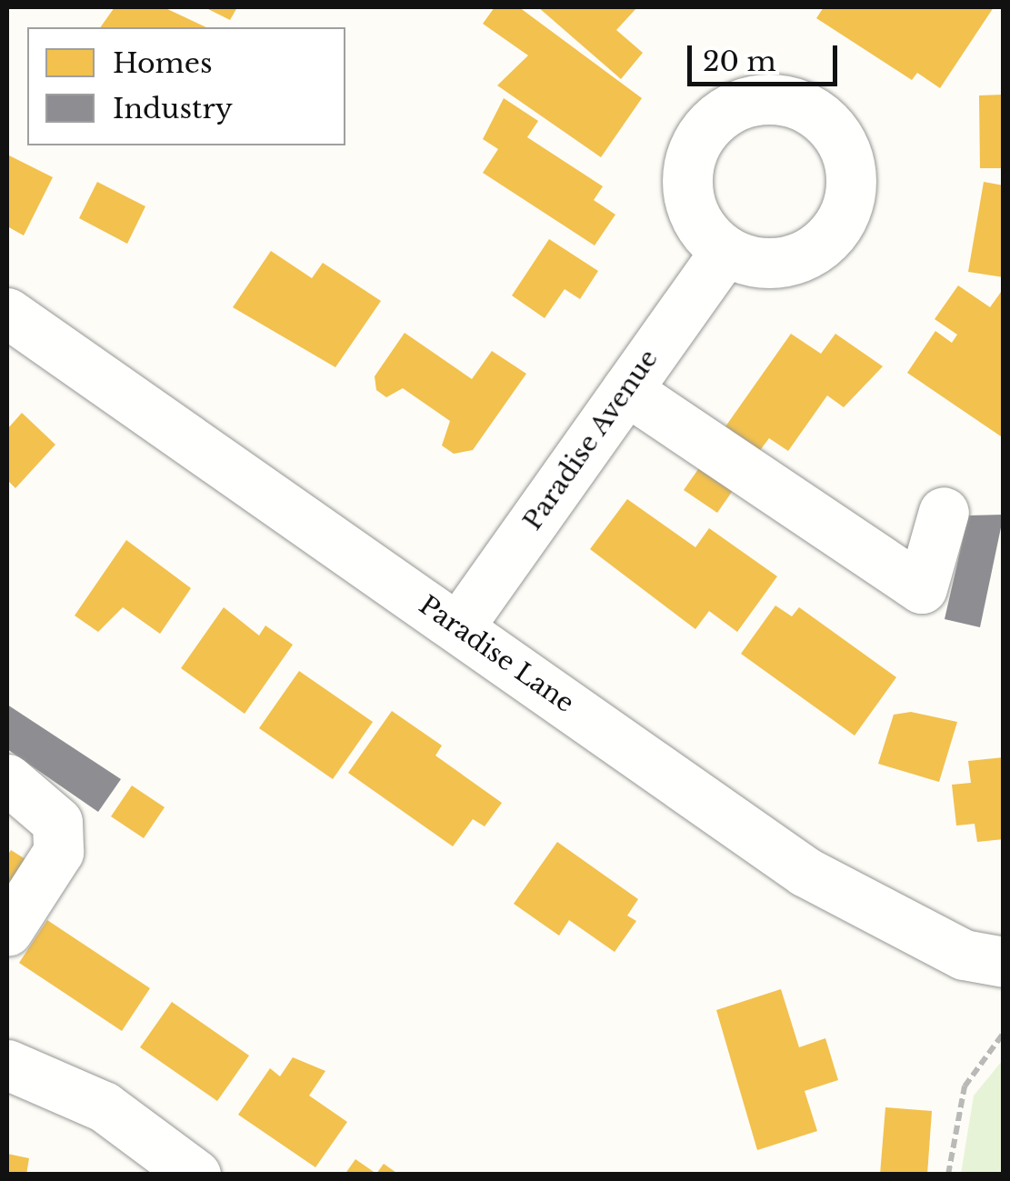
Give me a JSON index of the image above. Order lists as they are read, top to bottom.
{
  "streets": {
    "street": ["Paradise Avenue", "Paradise Lane"]
  },
  "crossings": [
    ["Paradise Avenue", "Paradise Lane"]
  ],
  "legend": ["Homes", "Industry"],
  "scale_bar": "20 m"
}
